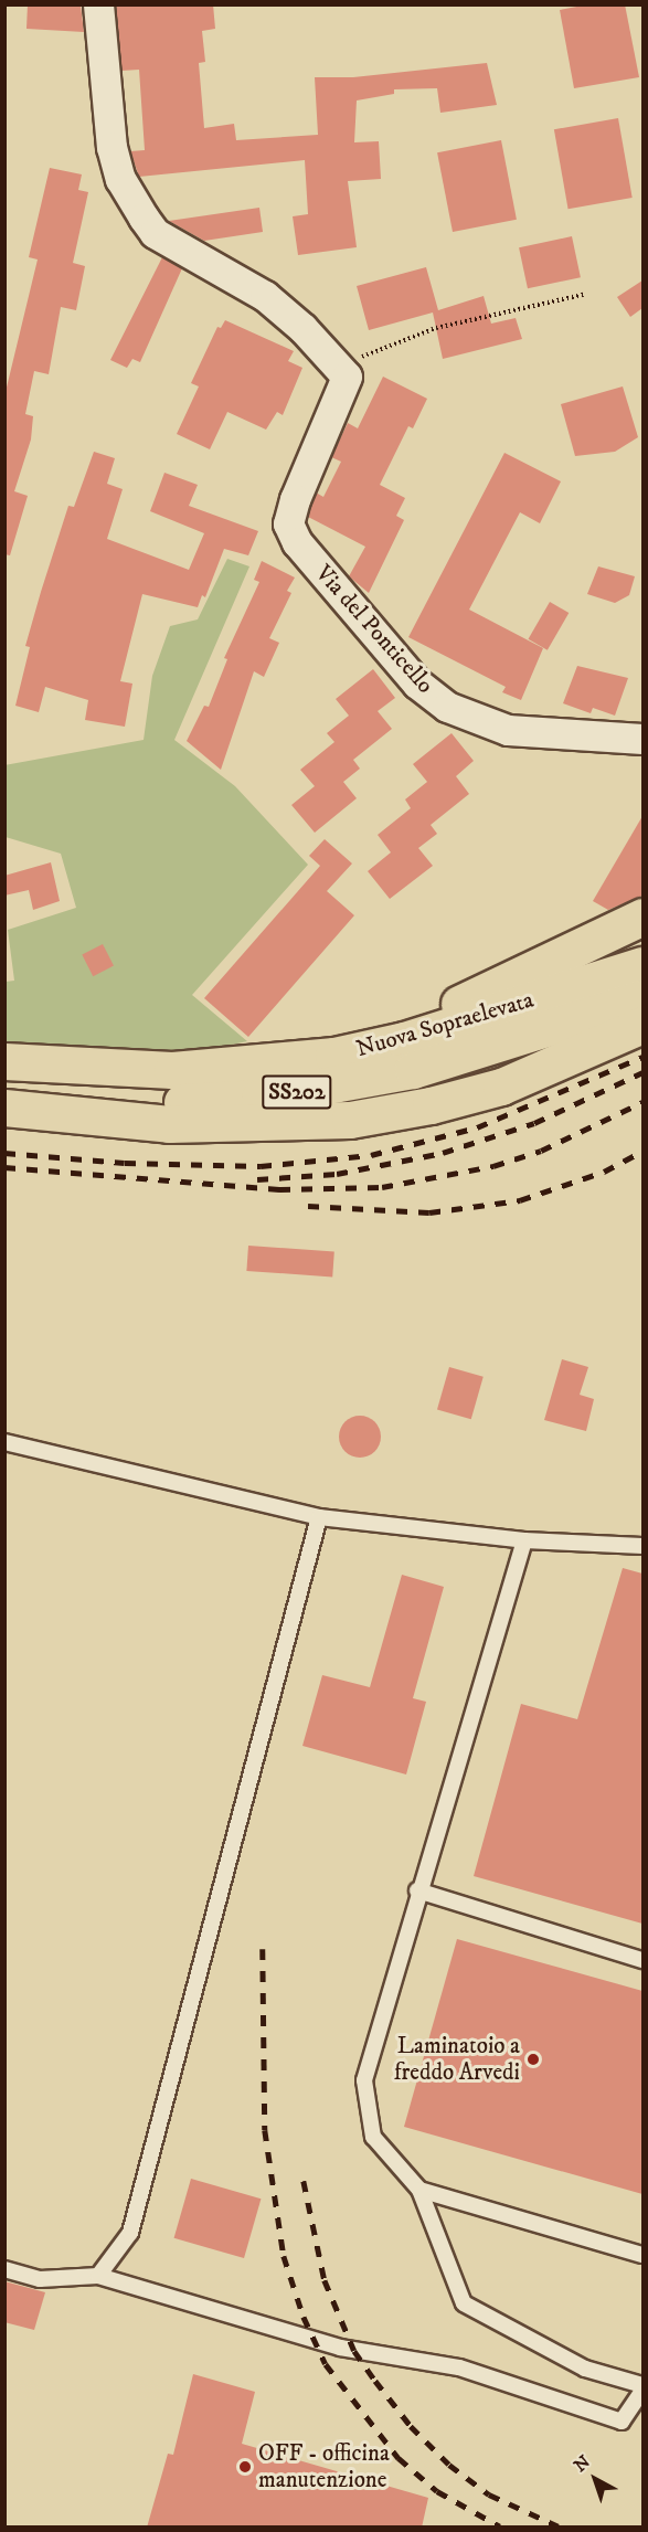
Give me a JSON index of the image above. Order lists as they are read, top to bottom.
{
  "streets": {
    "highway": ["Nuova Sopraelevata", "SS202"],
    "street": ["Via del Ponticello"]
  },
  "places": ["Laminatoio a freddo Arvedi", "OFF - officina manutenzione"],
  "north": "top left"
}
